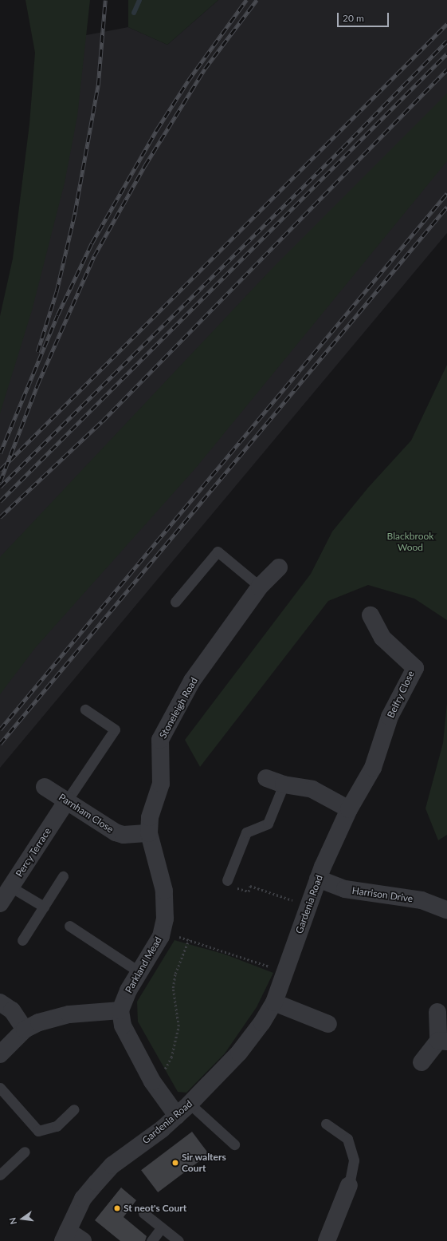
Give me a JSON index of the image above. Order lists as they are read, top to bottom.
{
  "streets": {
    "street": [
      "Belfry Close",
      "Stoneleigh Road",
      "Parnham Close",
      "Percy Terrace",
      "Harrison Drive",
      "Gardenia Road",
      "Parkland Mead"
    ]
  },
  "crossings": [
    ["Belfry Close", "Gardenia Road"],
    ["Stoneleigh Road", "Parnham Close"],
    ["Stoneleigh Road", "Parkland Mead"],
    ["Parnham Close", "Percy Terrace"],
    ["Harrison Drive", "Gardenia Road"],
    ["Gardenia Road", "Parkland Mead"]
  ],
  "parks": ["Blackbrook Wood"],
  "places": ["Sir walters Court", "St neot's Court"],
  "scale_bar": "20 m",
  "north": "left"
}
